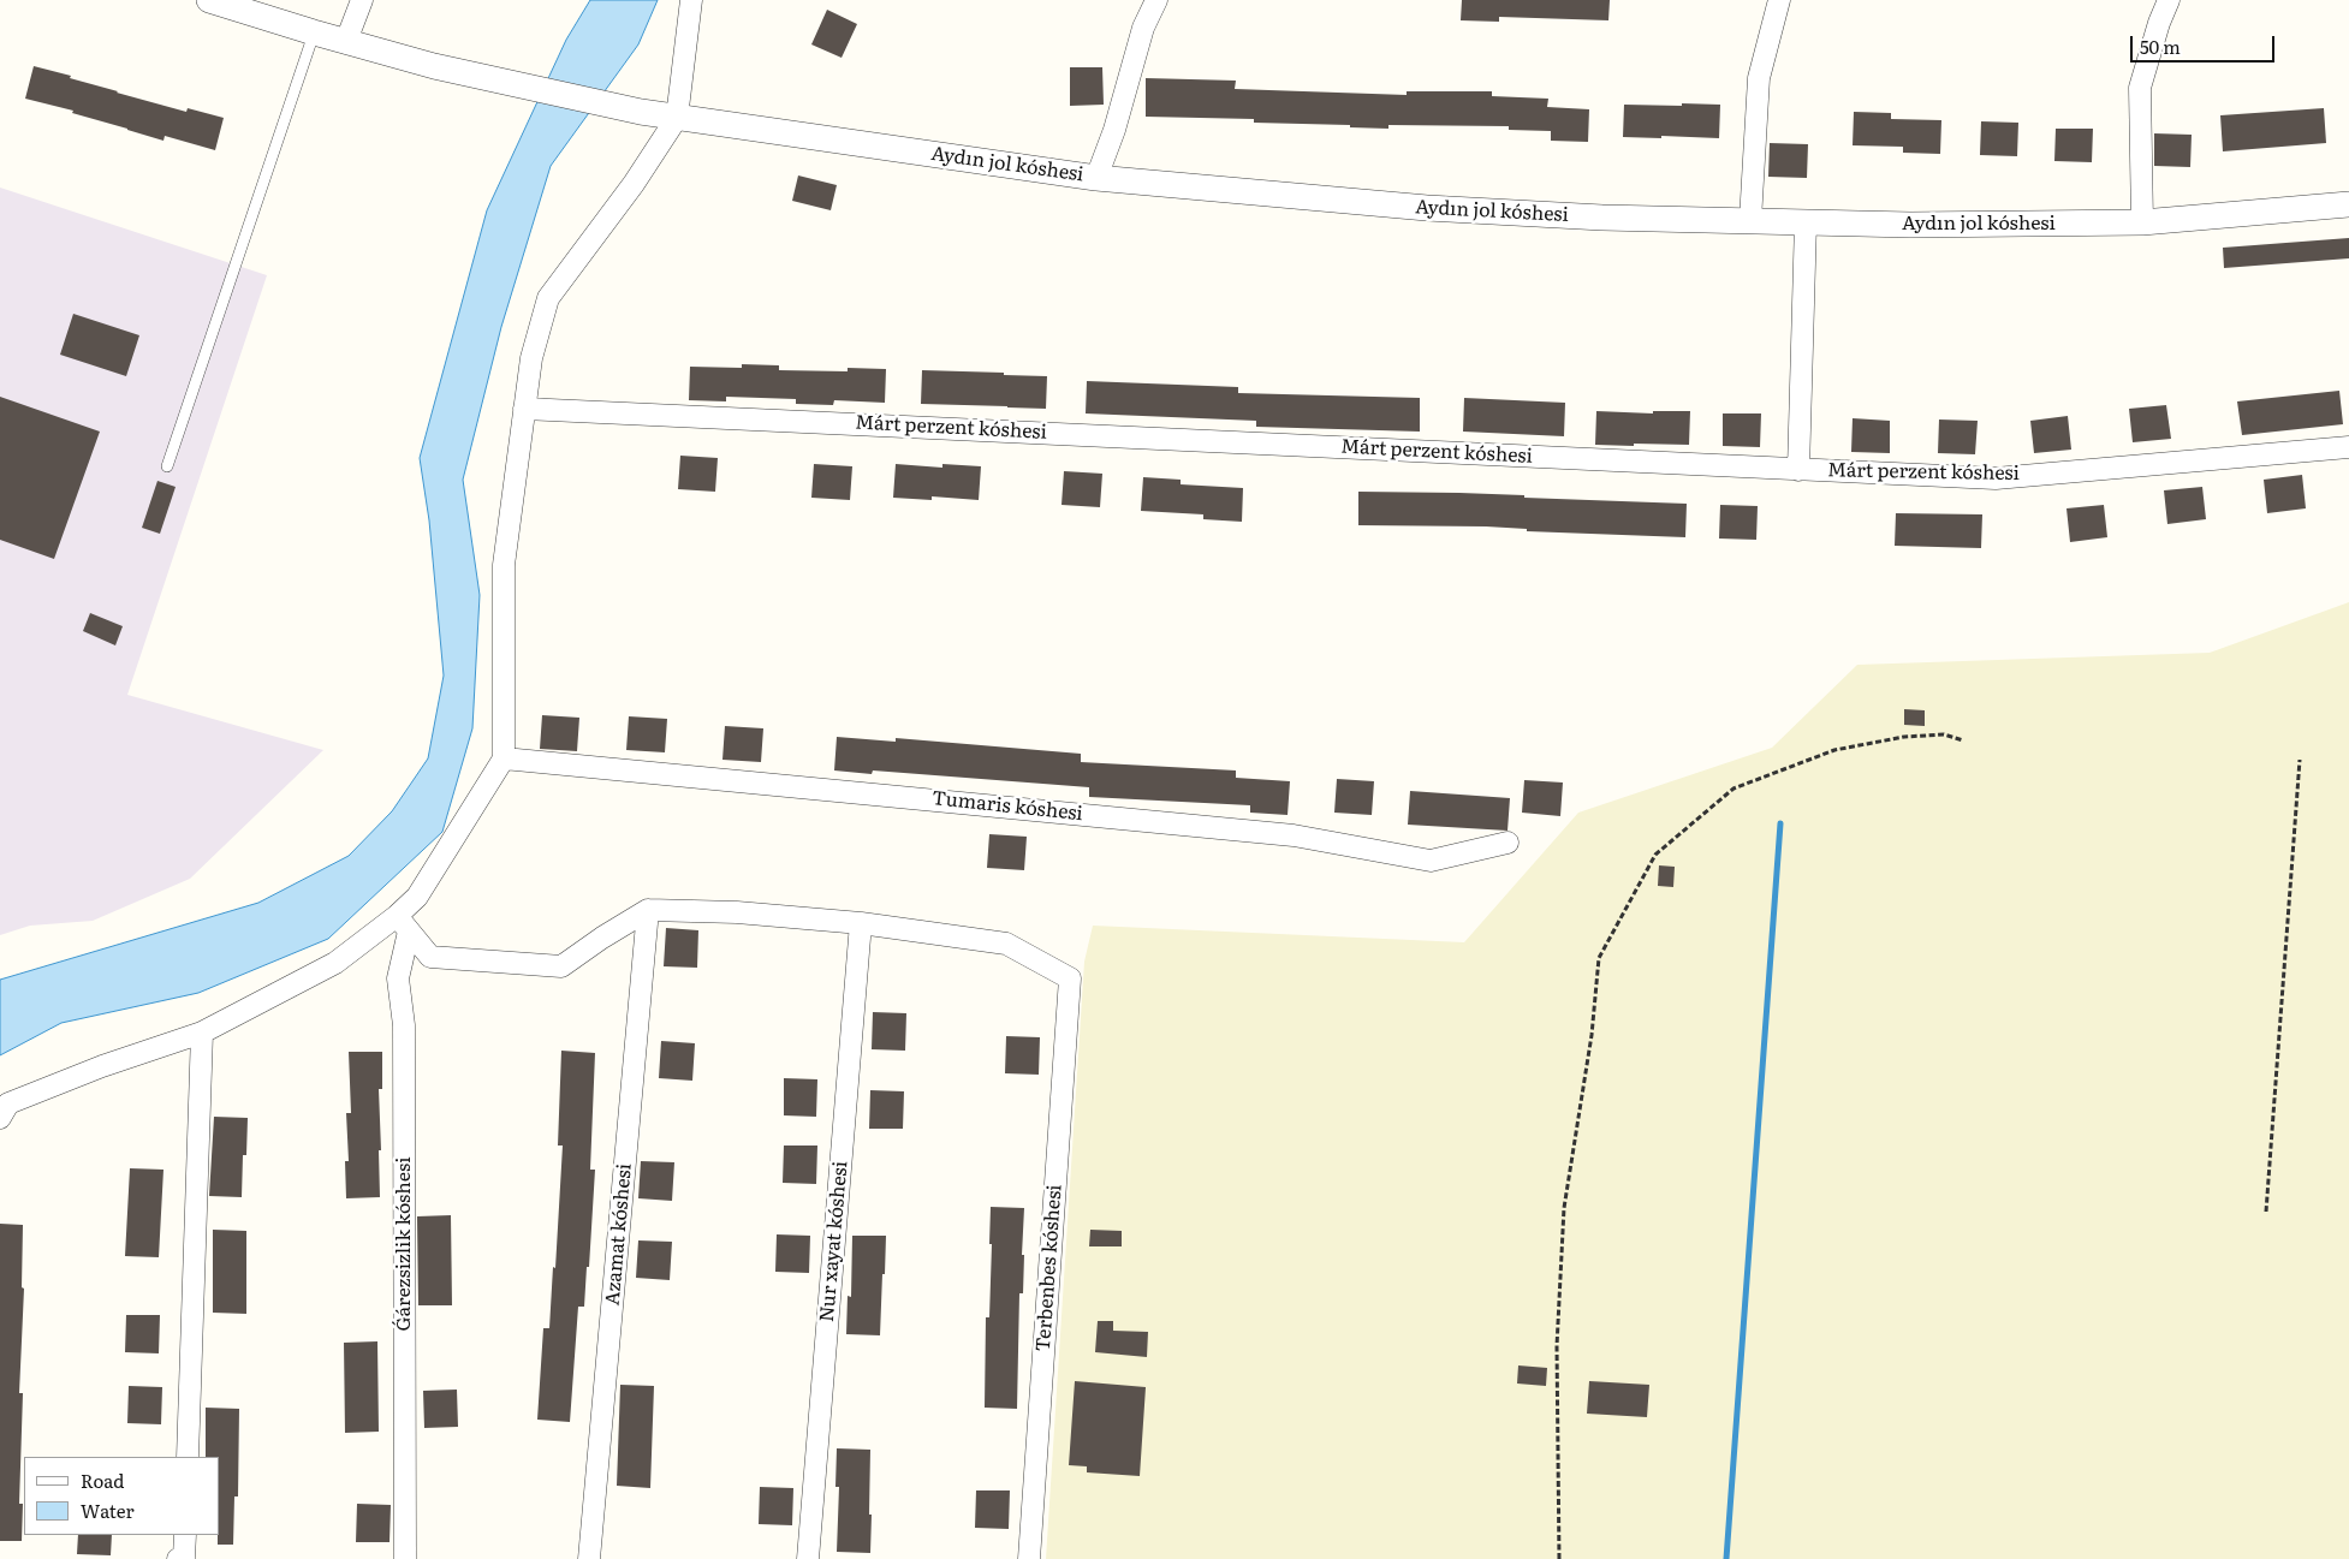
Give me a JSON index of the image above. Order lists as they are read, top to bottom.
{
  "streets": {
    "street": [
      "Aydın jol kóshesi",
      "Márt perzent kóshesi",
      "Tumaris kóshesi",
      "Azamat kóshesi",
      "Nur xayat kóshesi",
      "Ǵárezsizlik kóshesi",
      "Terbenbes kóshesi"
    ]
  },
  "crossings": [
    ["Nur xayat kóshesi", "Terbenbes kóshesi"]
  ],
  "legend": ["Road", "Water"],
  "scale_bar": "50 m"
}
